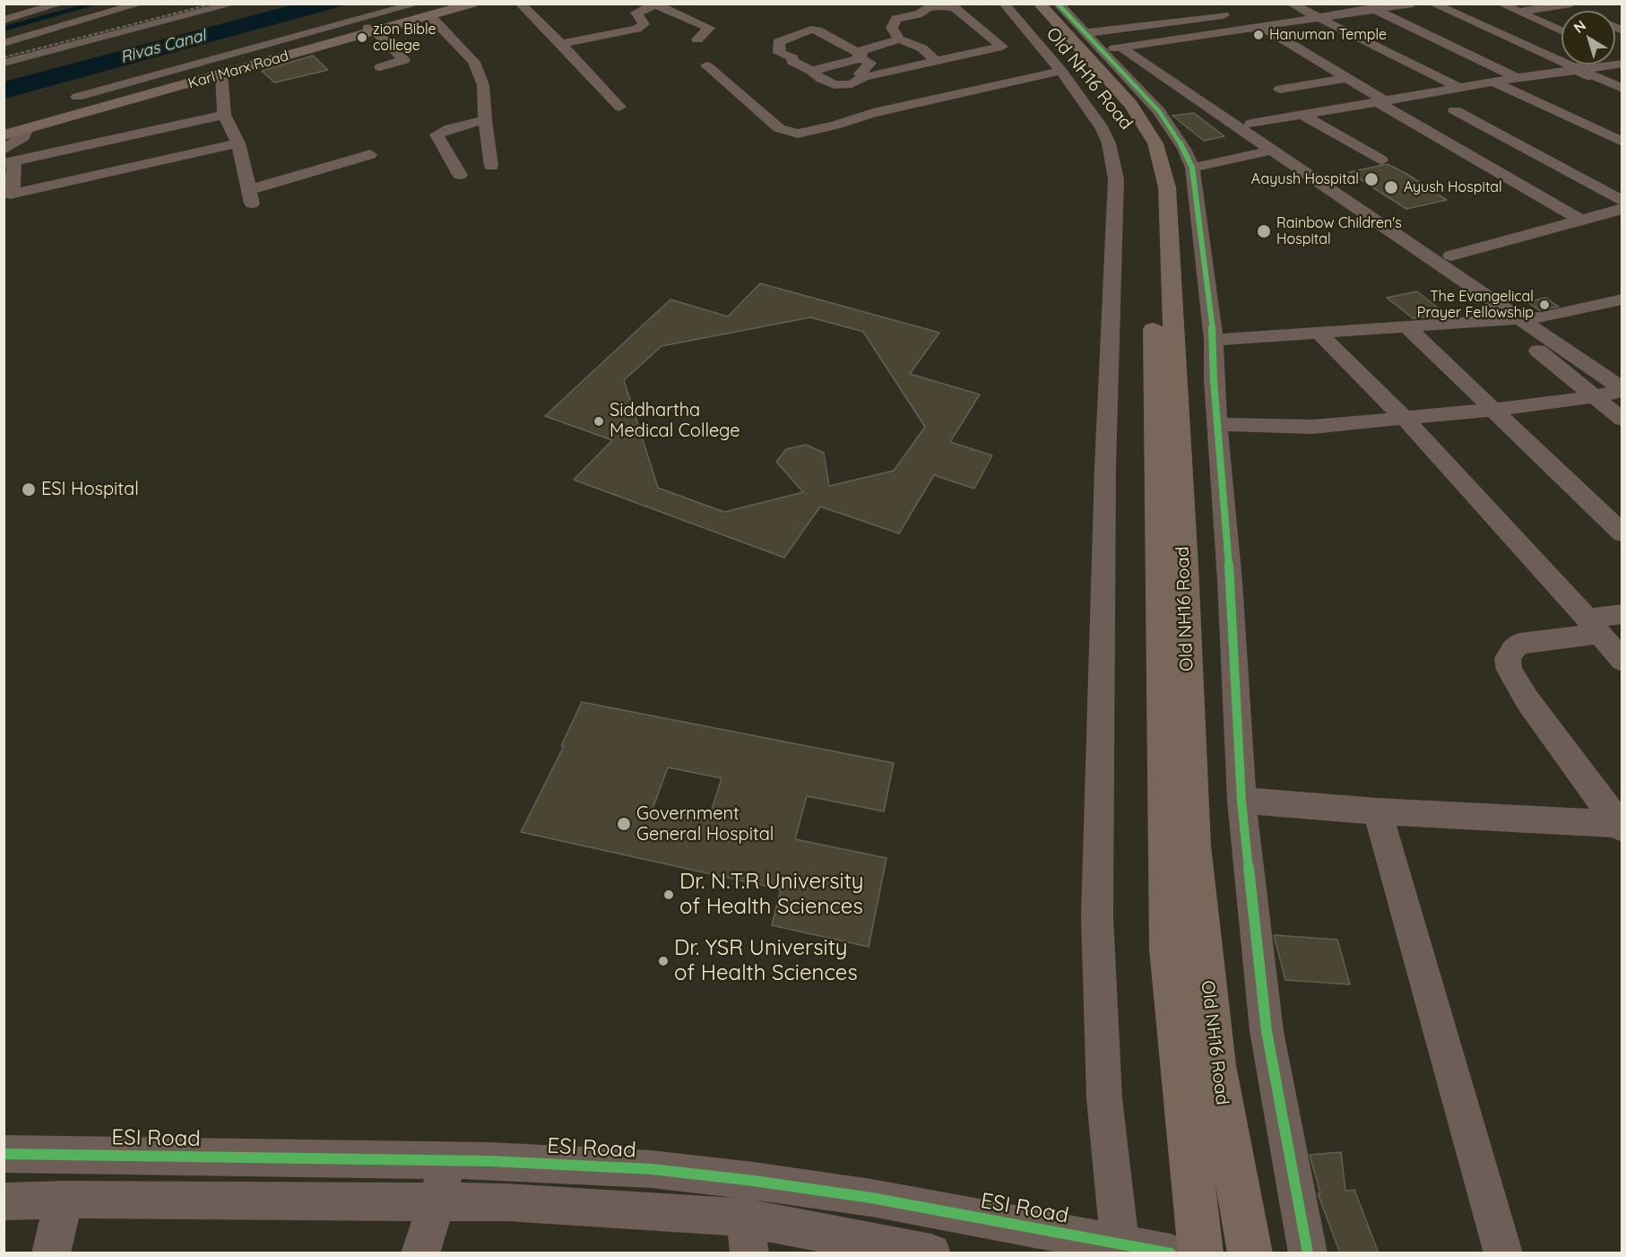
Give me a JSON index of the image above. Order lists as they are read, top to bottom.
{
  "streets": {
    "main road": ["Karl Marx Road", "Old NH16 Road"],
    "street": ["ESI Road"]
  },
  "water": ["Rivas Canal"],
  "places": [
    "Hanuman Temple",
    "zion Bible college",
    "Aayush Hospital",
    "Ayush Hospital",
    "Rainbow Children's Hospital",
    "The Evangelical Prayer Fellowship",
    "Siddhartha Medical College",
    "ESI Hospital",
    "Government General Hospital",
    "Dr. N.T.R University of Health Sciences",
    "Dr. YSR University of Health Sciences"
  ],
  "north": "top left"
}
